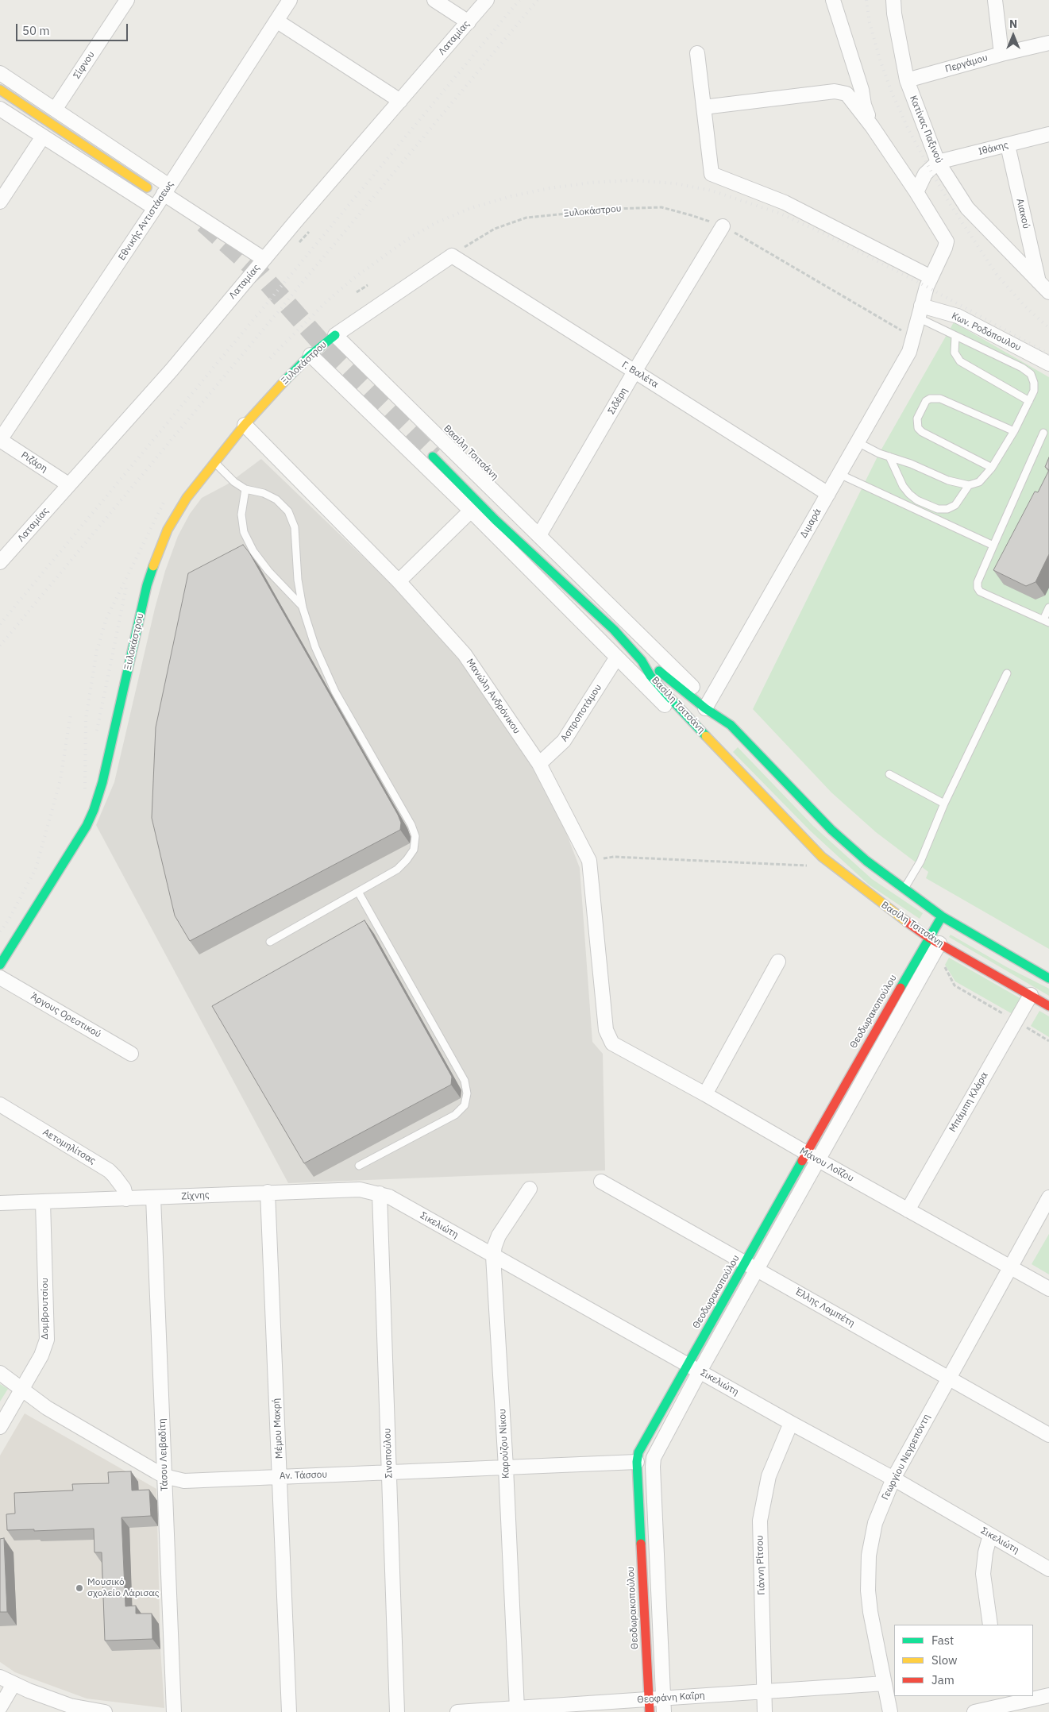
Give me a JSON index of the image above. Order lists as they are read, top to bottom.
{
  "streets": {
    "street": [
      "Λαταμίας",
      "Περγάμου",
      "Σίφνου",
      "Κατίνας Παξινού",
      "Ιθάκης",
      "Ξυλοκάστρου",
      "Αιακού",
      "Εθνικής Αντιστάσεως",
      "Κων. Ροδόπουλου",
      "Γ. Βαλέτα",
      "Σιδέρη",
      "Βασίλη Τσιτσάνη",
      "Ριζάρη",
      "Διμαρά",
      "Μανώλη Ανδρόνικου",
      "Ασπροποτάμου",
      "Θεοδωρακοπούλου",
      "Άργους Ορεστικού",
      "Μπάμπη Κλάρα",
      "Αετομηλίτσας",
      "Μάνου Λοΐζου",
      "Ζίχνης",
      "Σικελιώτη",
      "Έλλης Λαμπέτη",
      "Δομβρουτσίου",
      "Μέμου Μακρή",
      "Καρούζου Νίκου",
      "Σινοπούλου",
      "Τάσου Λειβαδίτη",
      "Γεωργίου Νεγρεπόντη",
      "Αν. Τάσσου",
      "Γιάννη Ρίτσου",
      "Θεοφάνη Καΐρη"
    ]
  },
  "crossings": [
    ["Λαταμίας", "Ριζάρη"],
    ["Περγάμου", "Κατίνας Παξινού"],
    ["Κατίνας Παξινού", "Ιθάκης"],
    ["Κατίνας Παξινού", "Αιακού"],
    ["Ιθάκης", "Αιακού"],
    ["Ξυλοκάστρου", "Γ. Βαλέτα"],
    ["Ξυλοκάστρου", "Σιδέρη"],
    ["Ξυλοκάστρου", "Βασίλη Τσιτσάνη"],
    ["Ξυλοκάστρου", "Διμαρά"],
    ["Ξυλοκάστρου", "Μανώλη Ανδρόνικου"],
    ["Εθνικής Αντιστάσεως", "Ριζάρη"],
    ["Κων. Ροδόπουλου", "Διμαρά"],
    ["Γ. Βαλέτα", "Σιδέρη"],
    ["Γ. Βαλέτα", "Διμαρά"],
    ["Σιδέρη", "Βασίλη Τσιτσάνη"],
    ["Βασίλη Τσιτσάνη", "Διμαρά"],
    ["Βασίλη Τσιτσάνη", "Θεοδωρακοπούλου"],
    ["Βασίλη Τσιτσάνη", "Μπάμπη Κλάρα"],
    ["Μανώλη Ανδρόνικου", "Ασπροποτάμου"],
    ["Μανώλη Ανδρόνικου", "Μάνου Λοΐζου"],
    ["Θεοδωρακοπούλου", "Μάνου Λοΐζου"],
    ["Θεοδωρακοπούλου", "Σικελιώτη"],
    ["Θεοδωρακοπούλου", "Έλλης Λαμπέτη"],
    ["Θεοδωρακοπούλου", "Αν. Τάσσου"],
    ["Θεοδωρακοπούλου", "Θεοφάνη Καΐρη"],
    ["Μπάμπη Κλάρα", "Μάνου Λοΐζου"],
    ["Αετομηλίτσας", "Ζίχνης"],
    ["Μάνου Λοΐζου", "Γεωργίου Νεγρεπόντη"],
    ["Ζίχνης", "Σικελιώτη"],
    ["Ζίχνης", "Δομβρουτσίου"],
    ["Ζίχνης", "Μέμου Μακρή"],
    ["Ζίχνης", "Σινοπούλου"],
    ["Ζίχνης", "Τάσου Λειβαδίτη"],
    ["Σικελιώτη", "Καρούζου Νίκου"],
    ["Σικελιώτη", "Σινοπούλου"],
    ["Σικελιώτη", "Γεωργίου Νεγρεπόντη"],
    ["Σικελιώτη", "Γιάννη Ρίτσου"],
    ["Έλλης Λαμπέτη", "Γεωργίου Νεγρεπόντη"],
    ["Δομβρουτσίου", "Αν. Τάσσου"],
    ["Μέμου Μακρή", "Αν. Τάσσου"],
    ["Καρούζου Νίκου", "Αν. Τάσσου"],
    ["Καρούζου Νίκου", "Θεοφάνη Καΐρη"],
    ["Σινοπούλου", "Αν. Τάσσου"],
    ["Τάσου Λειβαδίτη", "Αν. Τάσσου"],
    ["Γεωργίου Νεγρεπόντη", "Θεοφάνη Καΐρη"],
    ["Γιάννη Ρίτσου", "Θεοφάνη Καΐρη"]
  ],
  "places": ["Μουσικό σχολείο Λάρισας"],
  "legend": ["Fast", "Slow", "Jam"],
  "scale_bar": "50 m",
  "north": "top"
}
